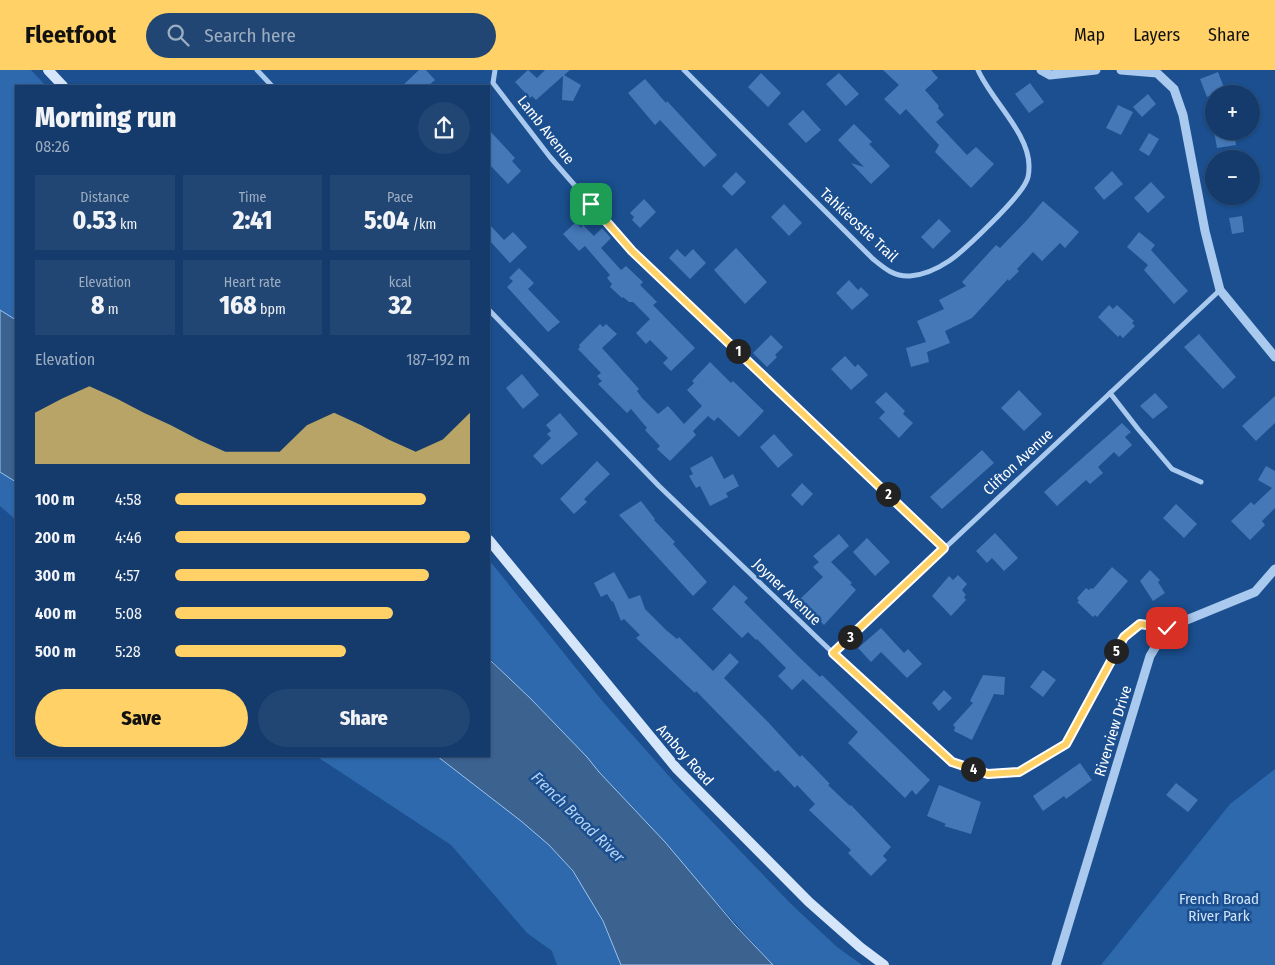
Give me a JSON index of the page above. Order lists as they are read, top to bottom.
{
  "streets": {
    "main road": ["Amboy Road"],
    "street": [
      "Lamb Avenue",
      "Tahkieostie Trail",
      "Clifton Avenue",
      "Joyner Avenue",
      "Riverview Drive"
    ]
  },
  "crossings": [
    ["Lamb Avenue", "Clifton Avenue"],
    ["Clifton Avenue", "Joyner Avenue"],
    ["Joyner Avenue", "Riverview Drive"]
  ],
  "water": ["French Broad River"],
  "parks": ["French Broad River Park"],
  "page": {
    "header": "Fleetfoot",
    "search": "Search here",
    "nav": ["Map", "Layers", "Share"],
    "map_buttons": ["+", "−"],
    "heading": ["Morning run", "08:26"],
    "stats": [
      ["Distance", "0.53 km"],
      ["Time", "2:41"],
      ["Pace", "5:04 /km"],
      ["Elevation", "8 m"],
      ["Heart rate", "168 bpm"],
      ["kcal", "32"]
    ],
    "pins": [
      "1",
      "2",
      "3",
      "5",
      "4"
    ],
    "chart": ["Elevation", "187–192 m"],
    "list": [
      {
        "name": "100 m",
        "note": "4:58"
      },
      {
        "name": "200 m",
        "note": "4:46"
      },
      {
        "name": "300 m",
        "note": "4:57"
      },
      {
        "name": "400 m",
        "note": "5:08"
      },
      {
        "name": "500 m",
        "note": "5:28"
      }
    ],
    "buttons": ["Save", "Share"]
  }
}
